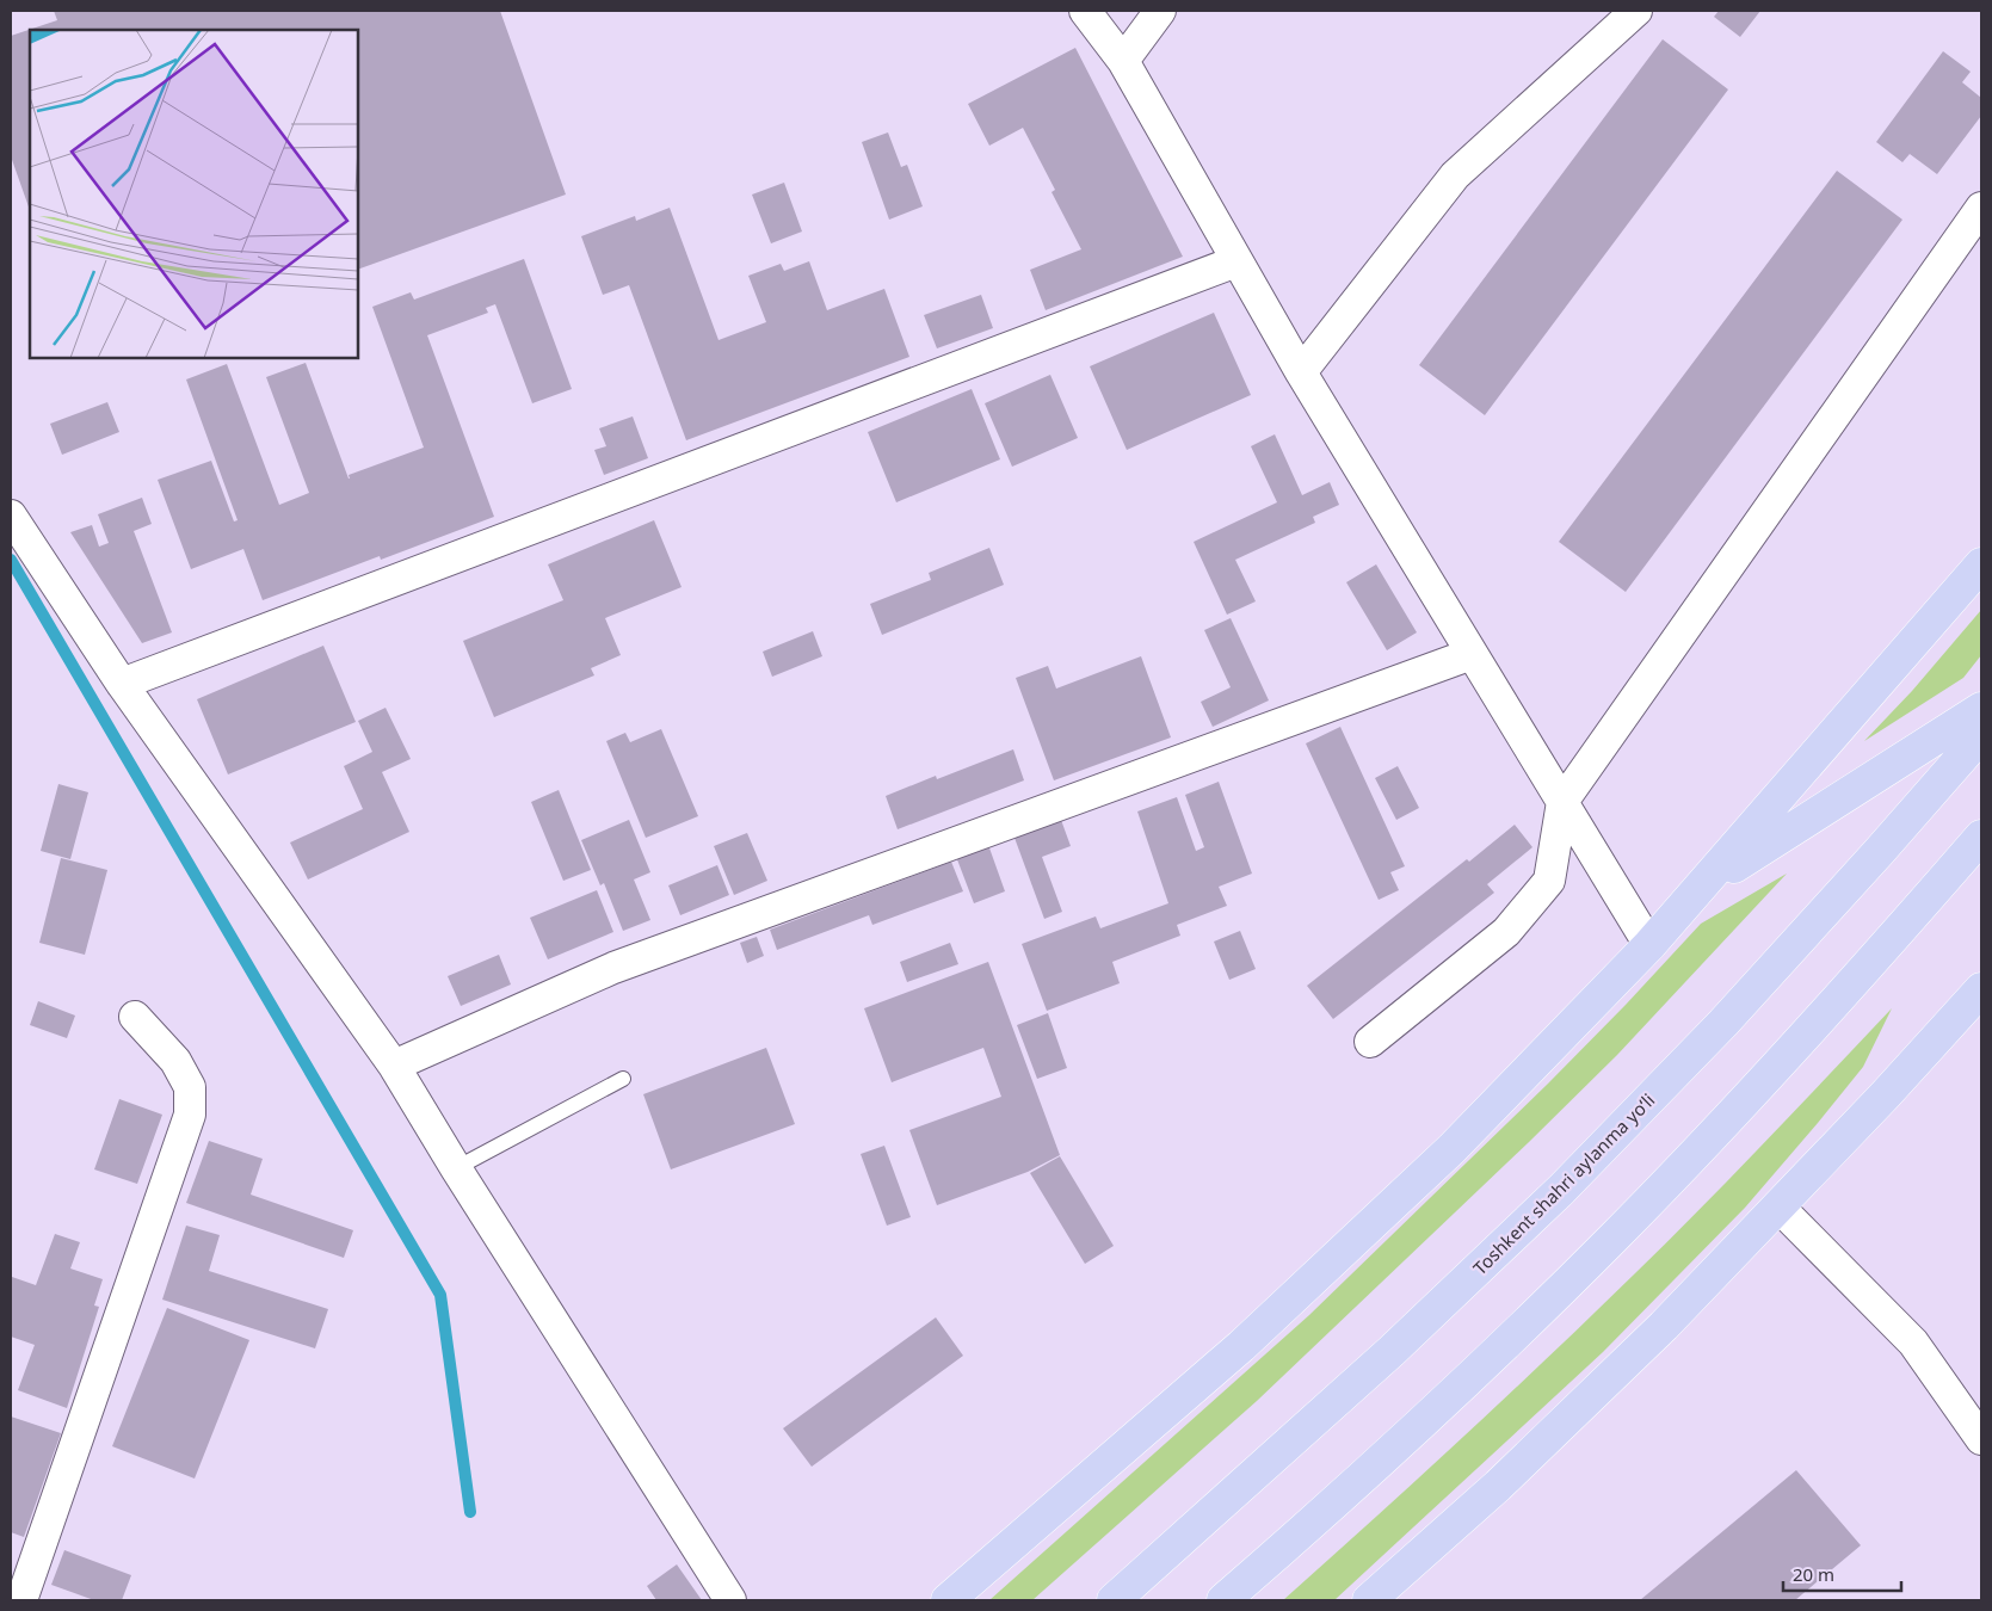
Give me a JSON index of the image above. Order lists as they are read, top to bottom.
{
  "streets": {
    "highway": ["Toshkent shahri aylanma yoʻli"]
  },
  "scale_bar": "20 m"
}
